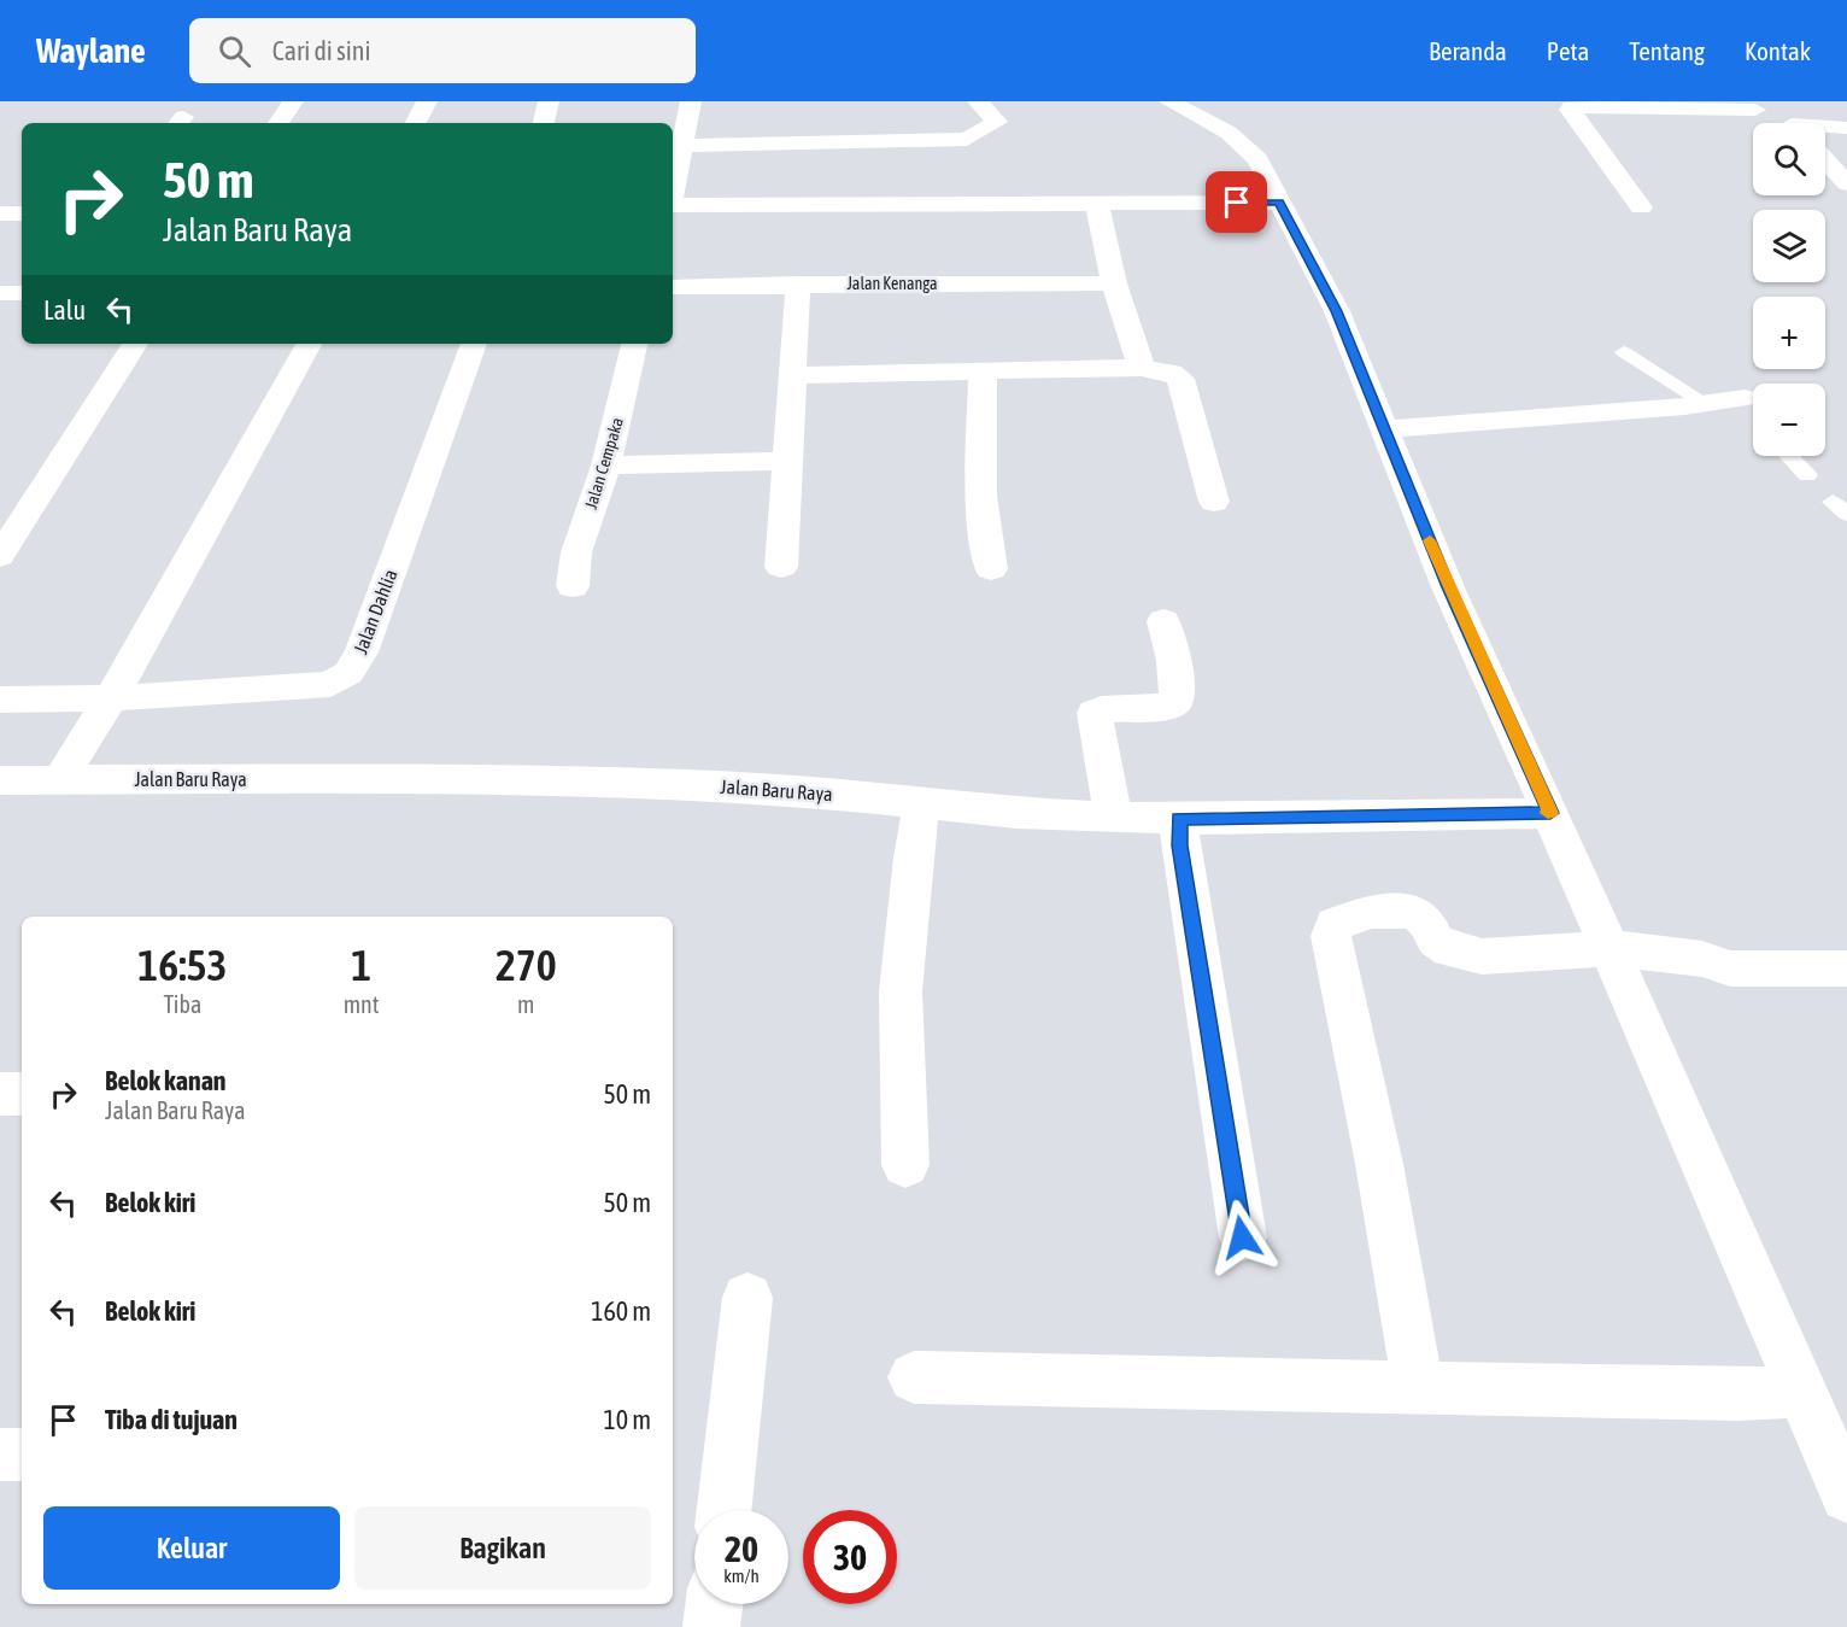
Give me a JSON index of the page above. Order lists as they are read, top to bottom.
{
  "streets": {
    "street": [
      "Jalan Kenanga",
      "Jalan Cempaka",
      "Jalan Dahlia",
      "Jalan Baru Raya"
    ]
  },
  "page": {
    "header": "Waylane",
    "search": "Cari di sini",
    "nav": [
      "Beranda",
      "Peta",
      "Tentang",
      "Kontak"
    ],
    "map_buttons": ["+", "−"],
    "turn": ["50 m", "Jalan Baru Raya"],
    "then": "Lalu",
    "eta": [
      "16:53",
      "Tiba",
      "1",
      "mnt",
      "270",
      "m"
    ],
    "list": [
      {
        "name": "Belok kanan",
        "note": "Jalan Baru Raya",
        "value": "50 m"
      },
      {
        "name": "Belok kiri",
        "value": "50 m"
      },
      {
        "name": "Belok kiri",
        "value": "160 m"
      },
      {
        "name": "Tiba di tujuan",
        "value": "10 m"
      }
    ],
    "buttons": ["Keluar", "Bagikan"],
    "speed": "20 km/h",
    "limit": "30"
  }
}
